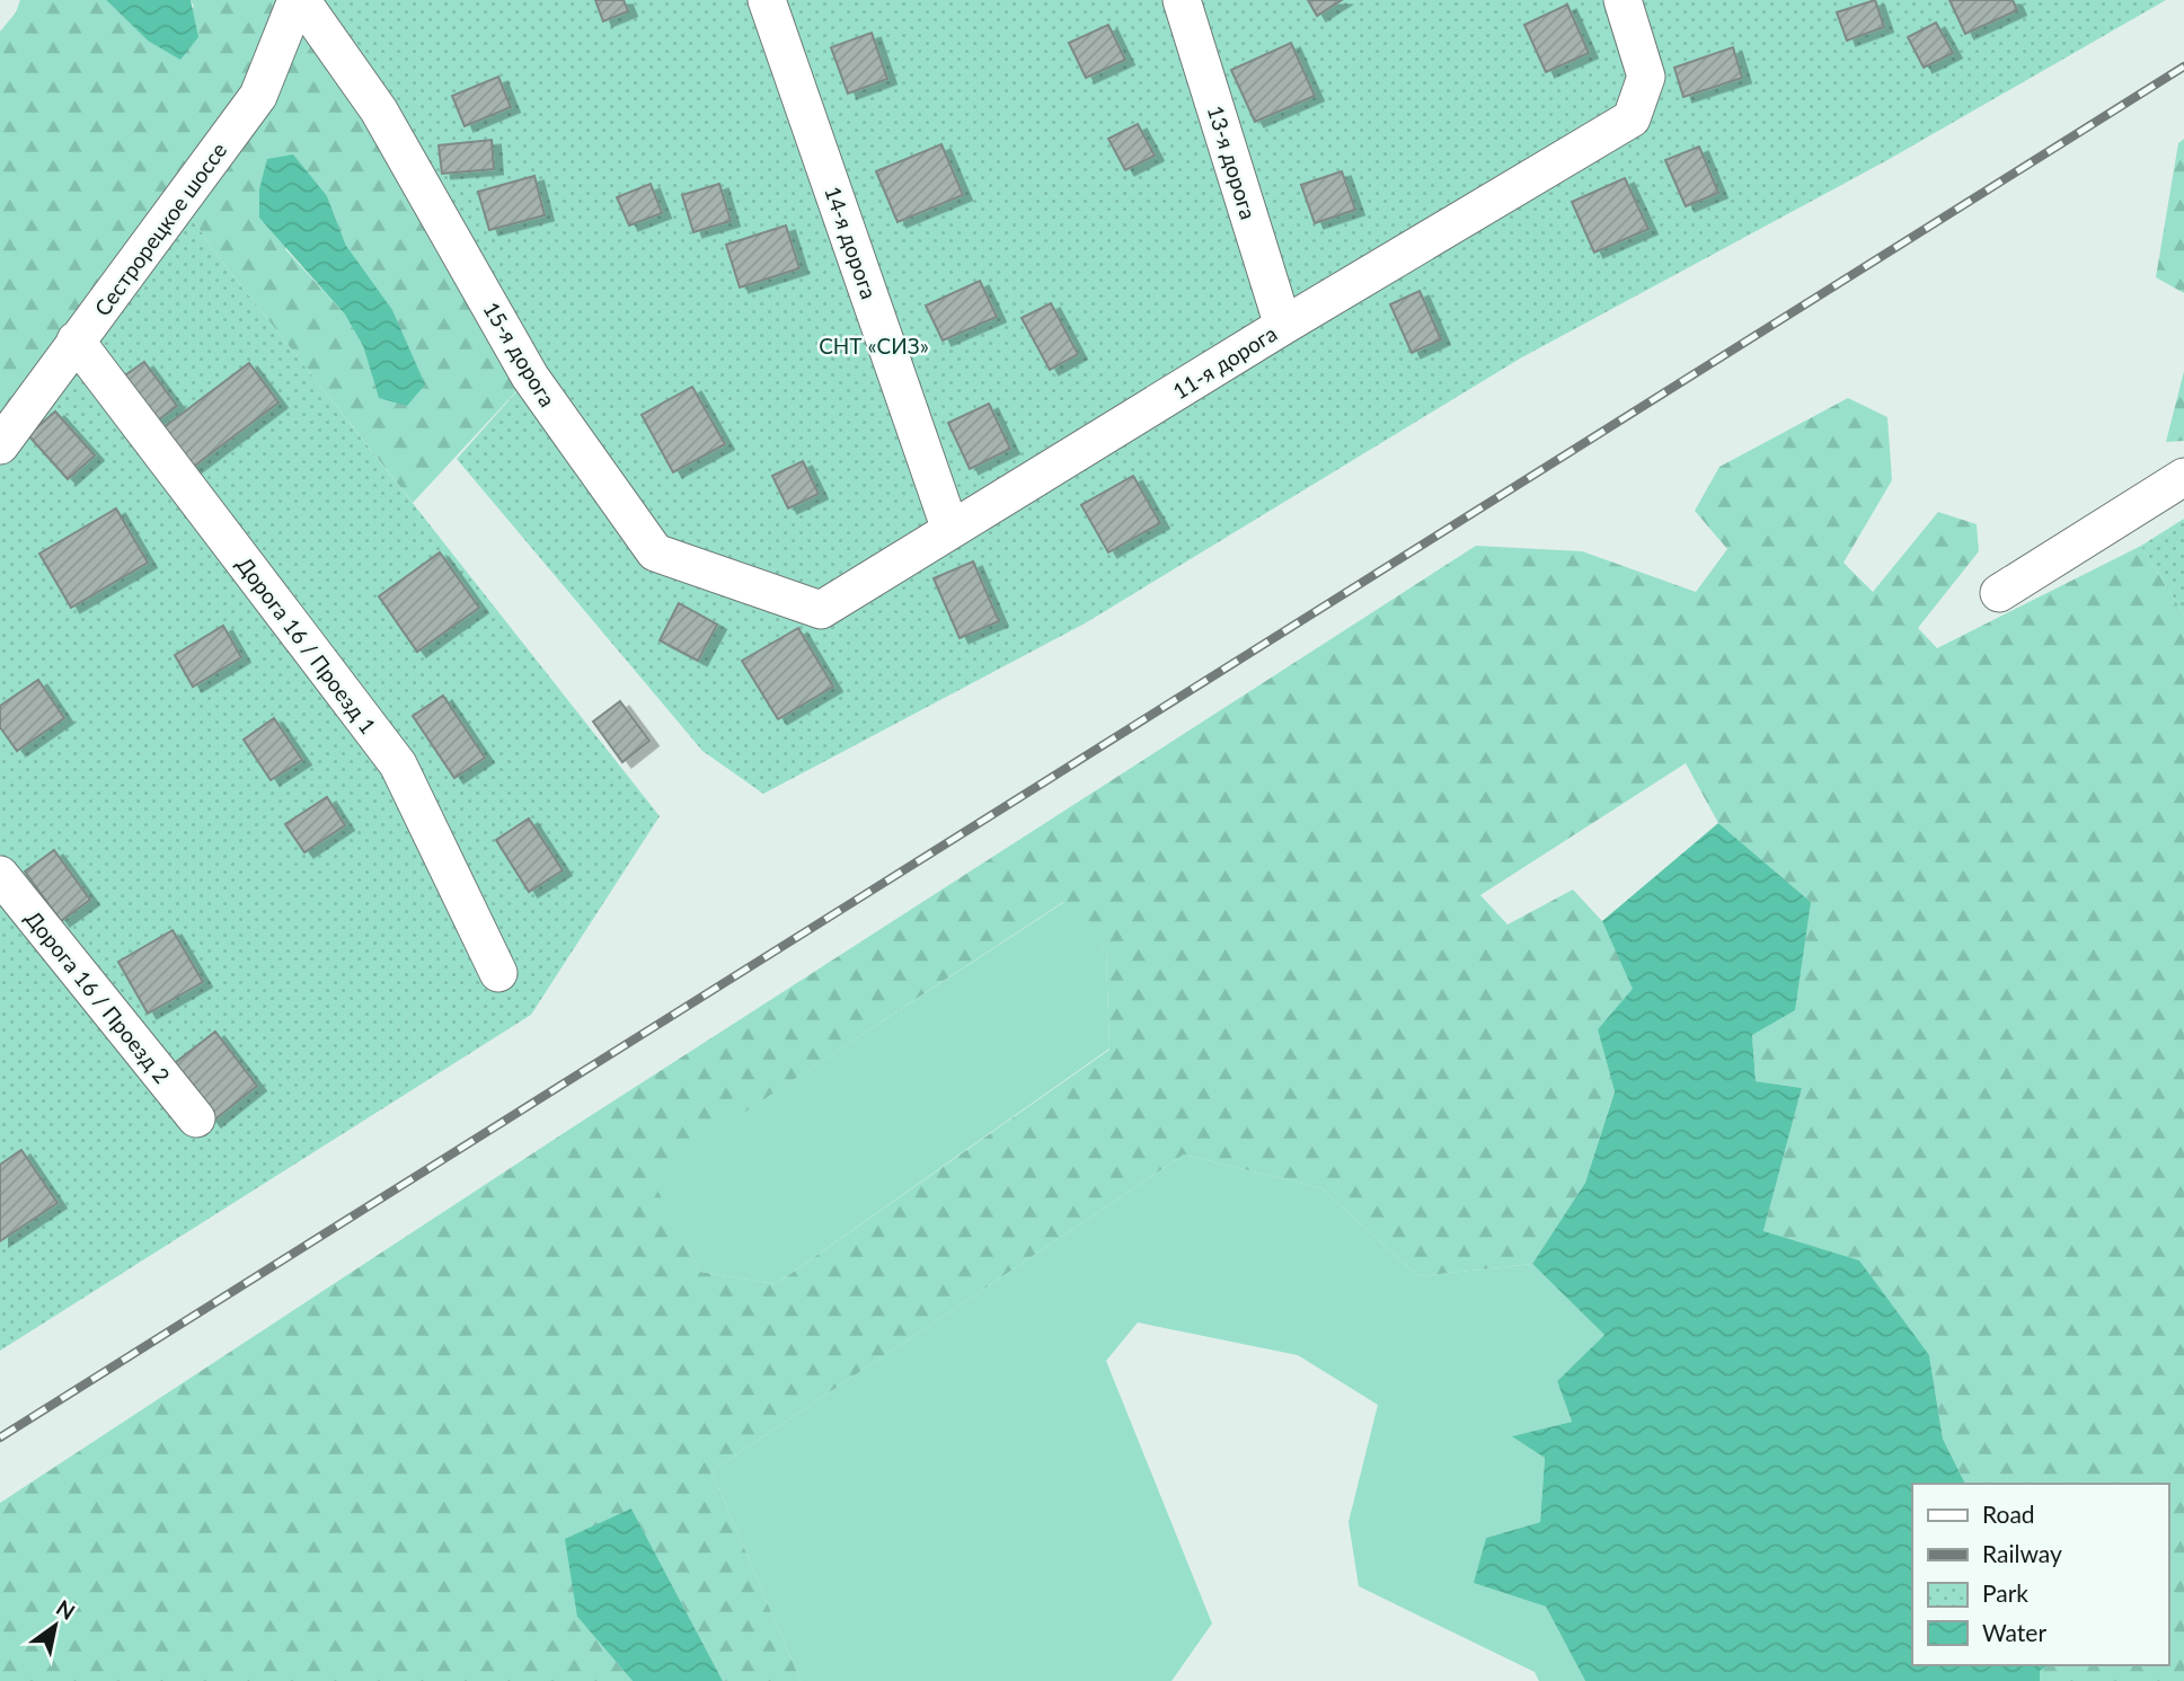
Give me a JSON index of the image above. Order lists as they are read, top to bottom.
{
  "streets": {
    "street": [
      "13-я дорога",
      "Сестрорецкое шоссе",
      "14-я дорога",
      "15-я дорога",
      "11-я дорога",
      "Дорога 16 / Проезд 1",
      "Дорога 16 / Проезд 2"
    ]
  },
  "crossings": [
    ["13-я дорога", "11-я дорога"],
    ["Сестрорецкое шоссе", "15-я дорога"],
    ["Сестрорецкое шоссе", "Дорога 16 / Проезд 1"],
    ["14-я дорога", "11-я дорога"],
    ["15-я дорога", "11-я дорога"]
  ],
  "parks": ["СНТ «СИЗ»"],
  "legend": [
    "Road",
    "Railway",
    "Park",
    "Water"
  ],
  "north": "top right"
}
